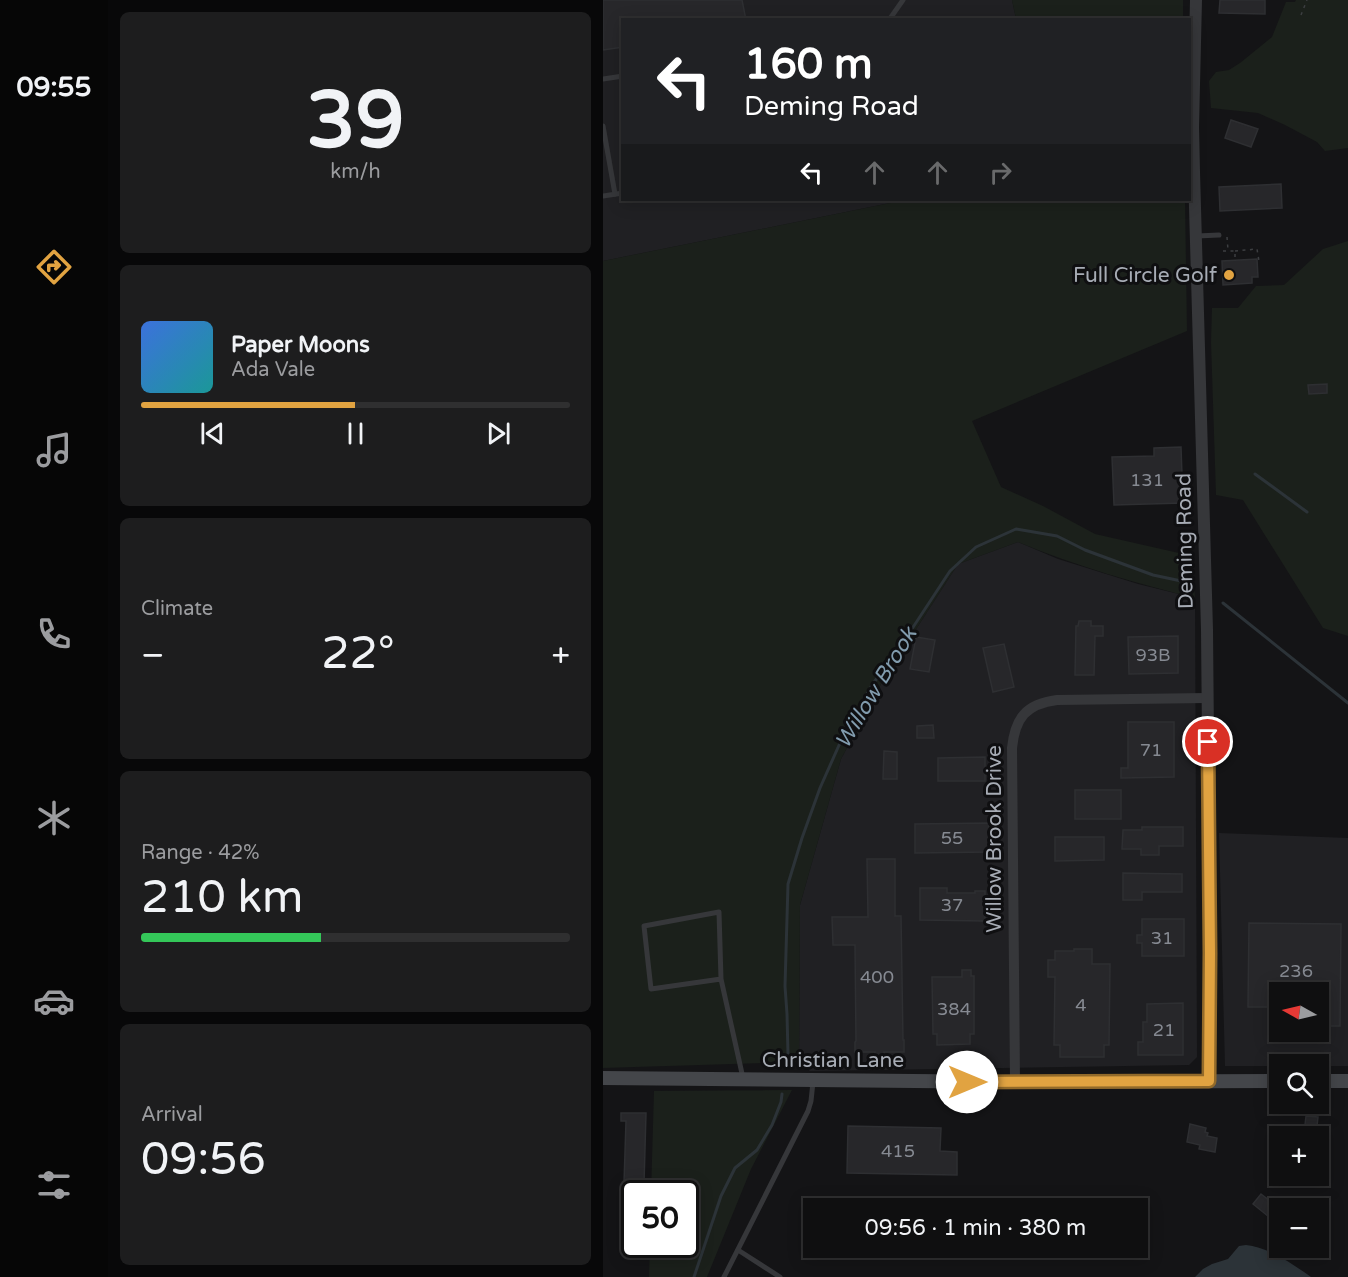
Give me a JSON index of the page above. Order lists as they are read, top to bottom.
{
  "streets": {
    "main road": ["Christian Lane"],
    "street": ["Deming Road", "Willow Brook Drive"]
  },
  "crossings": [
    ["Deming Road", "Willow Brook Drive"],
    ["Deming Road", "Christian Lane"],
    ["Willow Brook Drive", "Christian Lane"]
  ],
  "water": ["Willow Brook"],
  "places": ["Full Circle Golf"],
  "house_numbers": [
    "131",
    "93B",
    "71",
    "55",
    "37",
    "31",
    "236",
    "400",
    "4",
    "384",
    "21",
    "415"
  ],
  "north": "left",
  "page": {
    "tabs": "09:55",
    "tile": [
      ["39", "km/h"],
      "Climate",
      ["Range · 42%", "210 km"],
      ["Arrival", "09:56"]
    ],
    "turn": ["160 m", "Deming Road"],
    "song": ["Paper Moons", "Ada Vale"],
    "heat": ["−", "22°", "+"],
    "map_buttons": ["+", "−"],
    "limit": "50",
    "trip": "09:56 · 1 min · 380 m"
  }
}
